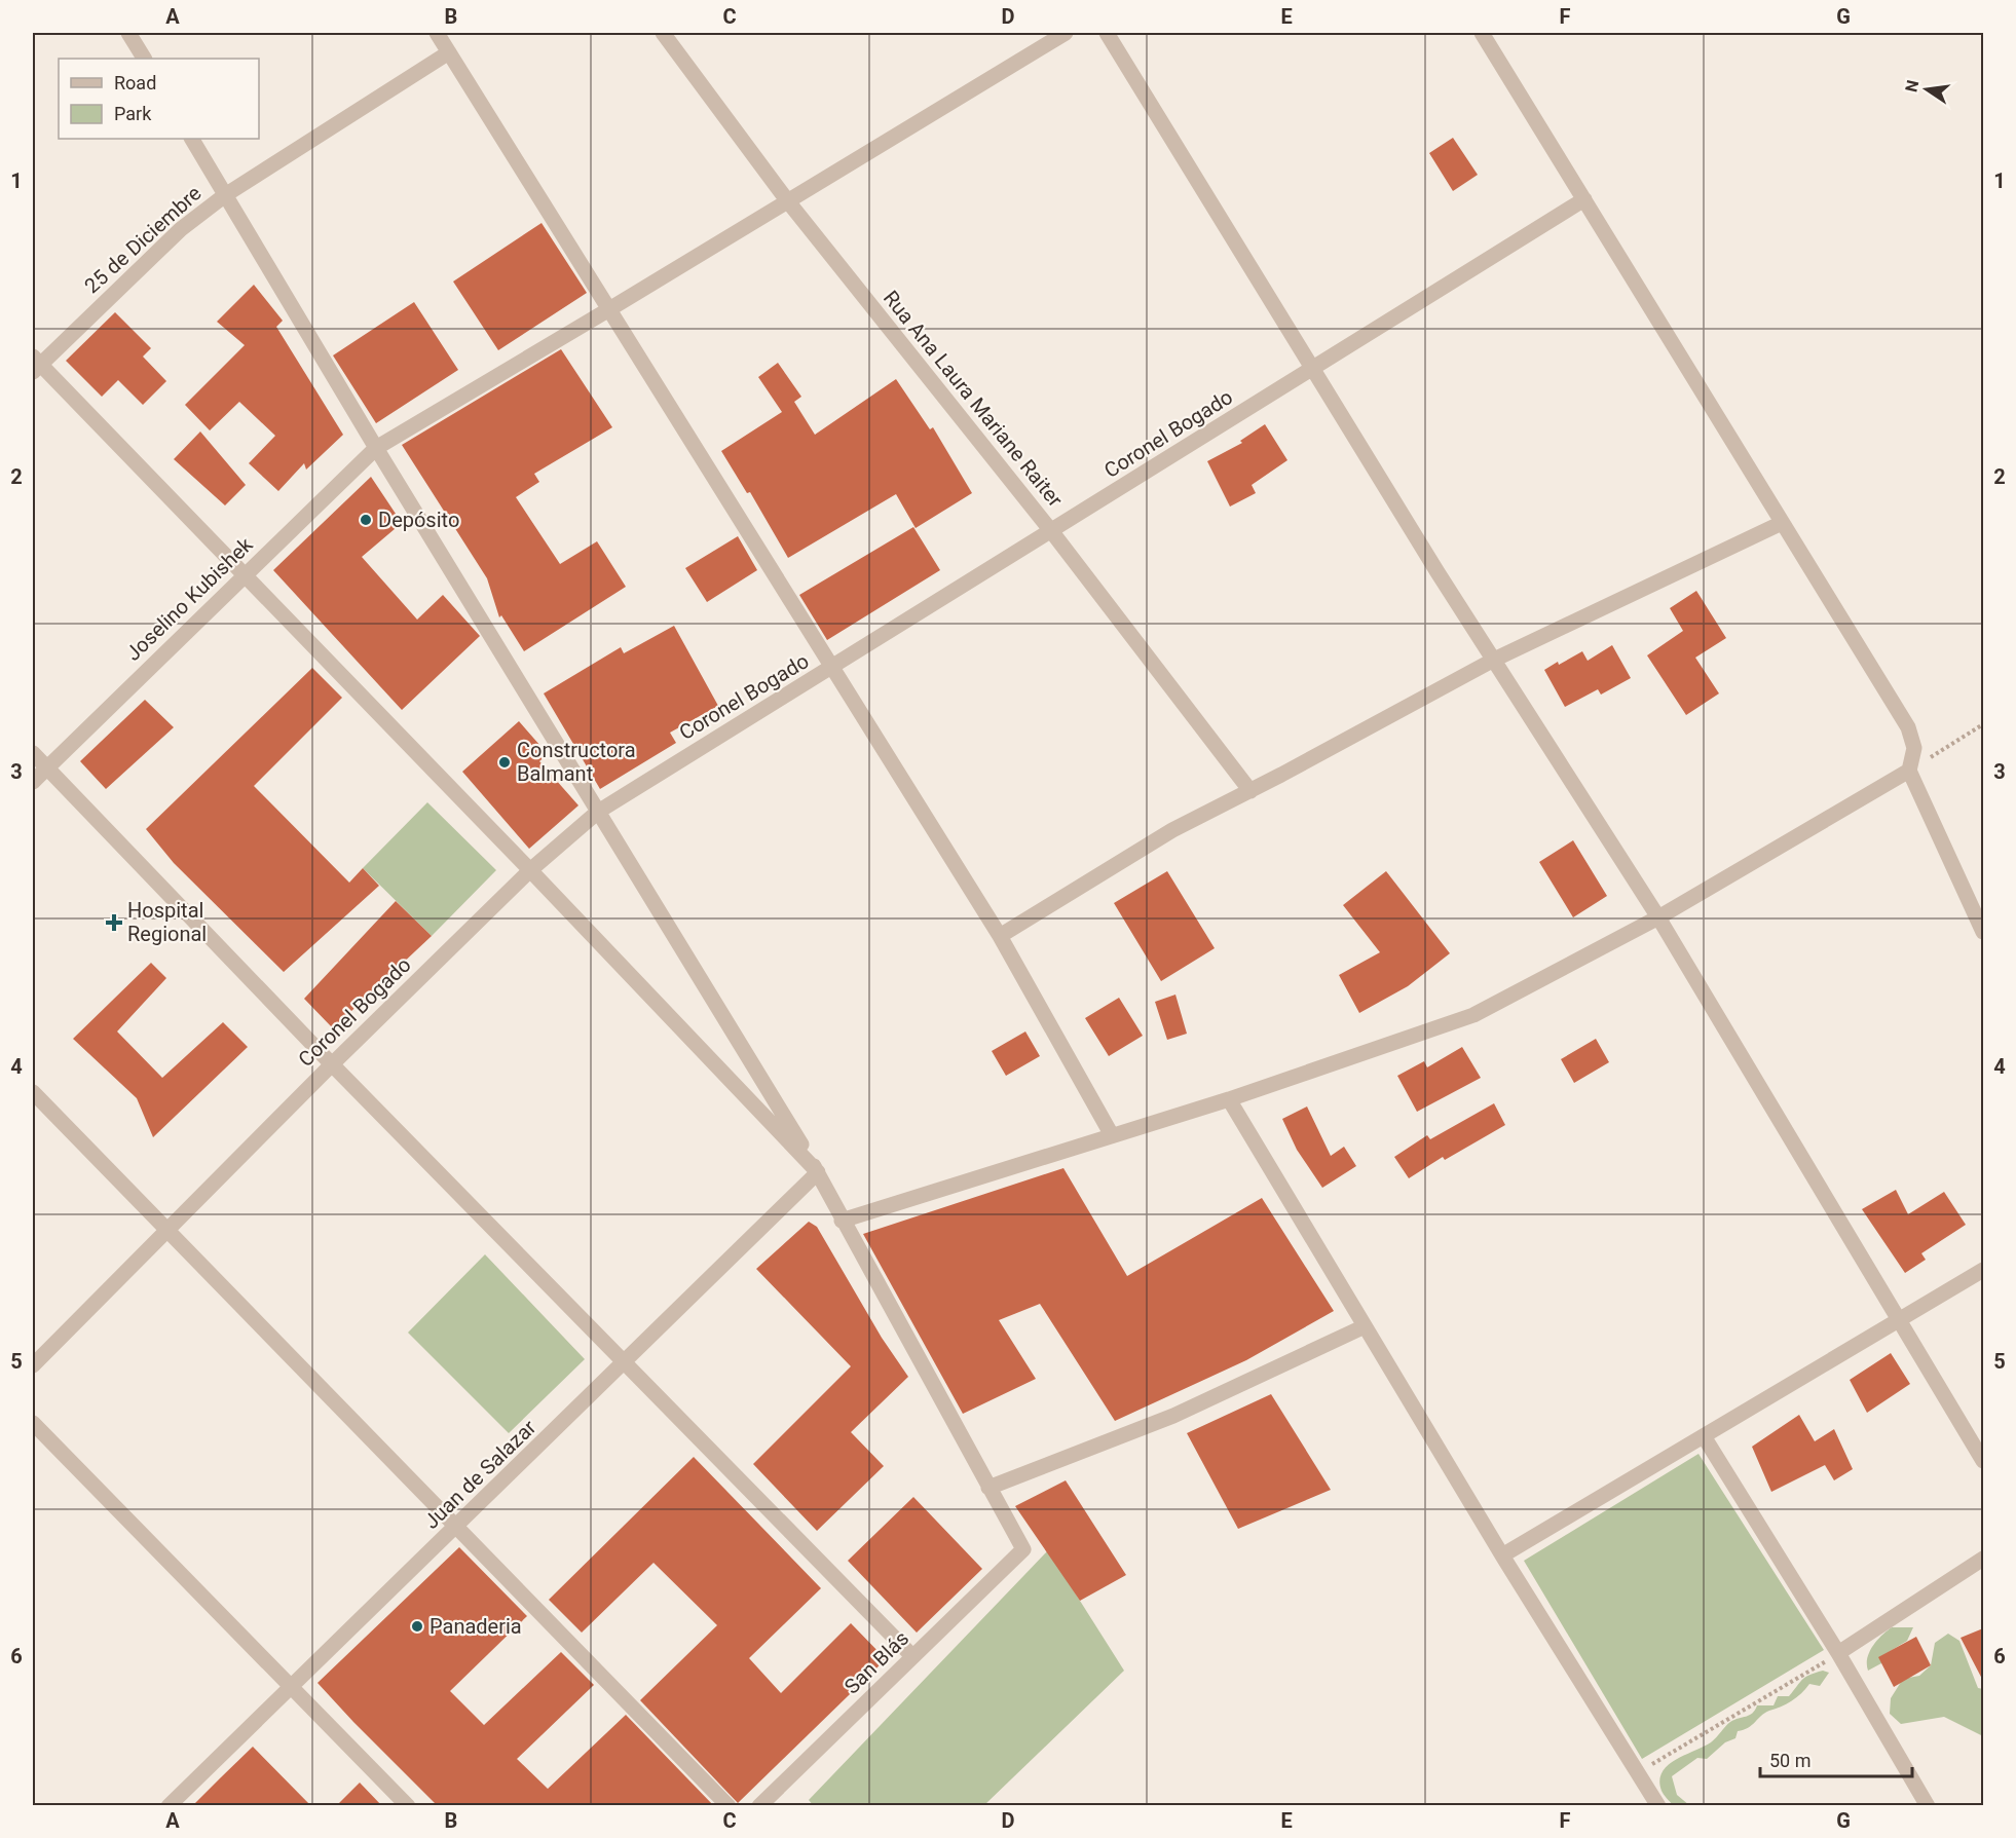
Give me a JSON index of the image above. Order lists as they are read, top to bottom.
{
  "streets": {
    "street": [
      "25 de Diciembre",
      "Rua Ana Laura Mariane Raiter",
      "Coronel Bogado",
      "Joselino Kubishek",
      "Juan de Salazar",
      "San Blás"
    ]
  },
  "crossings": [
    ["Rua Ana Laura Mariane Raiter", "Coronel Bogado"],
    ["Rua Ana Laura Mariane Raiter", "Joselino Kubishek"]
  ],
  "places": {
    "other": ["Depósito", "Constructora Balmant", "Panaderia"],
    "health": ["Hospital Regional"]
  },
  "legend": ["Road", "Park"],
  "scale_bar": "50 m",
  "north": "left",
  "grid": {
    "columns": [
      "A",
      "B",
      "C",
      "D",
      "E",
      "F",
      "G"
    ],
    "rows": [
      "1",
      "2",
      "3",
      "4",
      "5",
      "6"
    ]
  }
}
